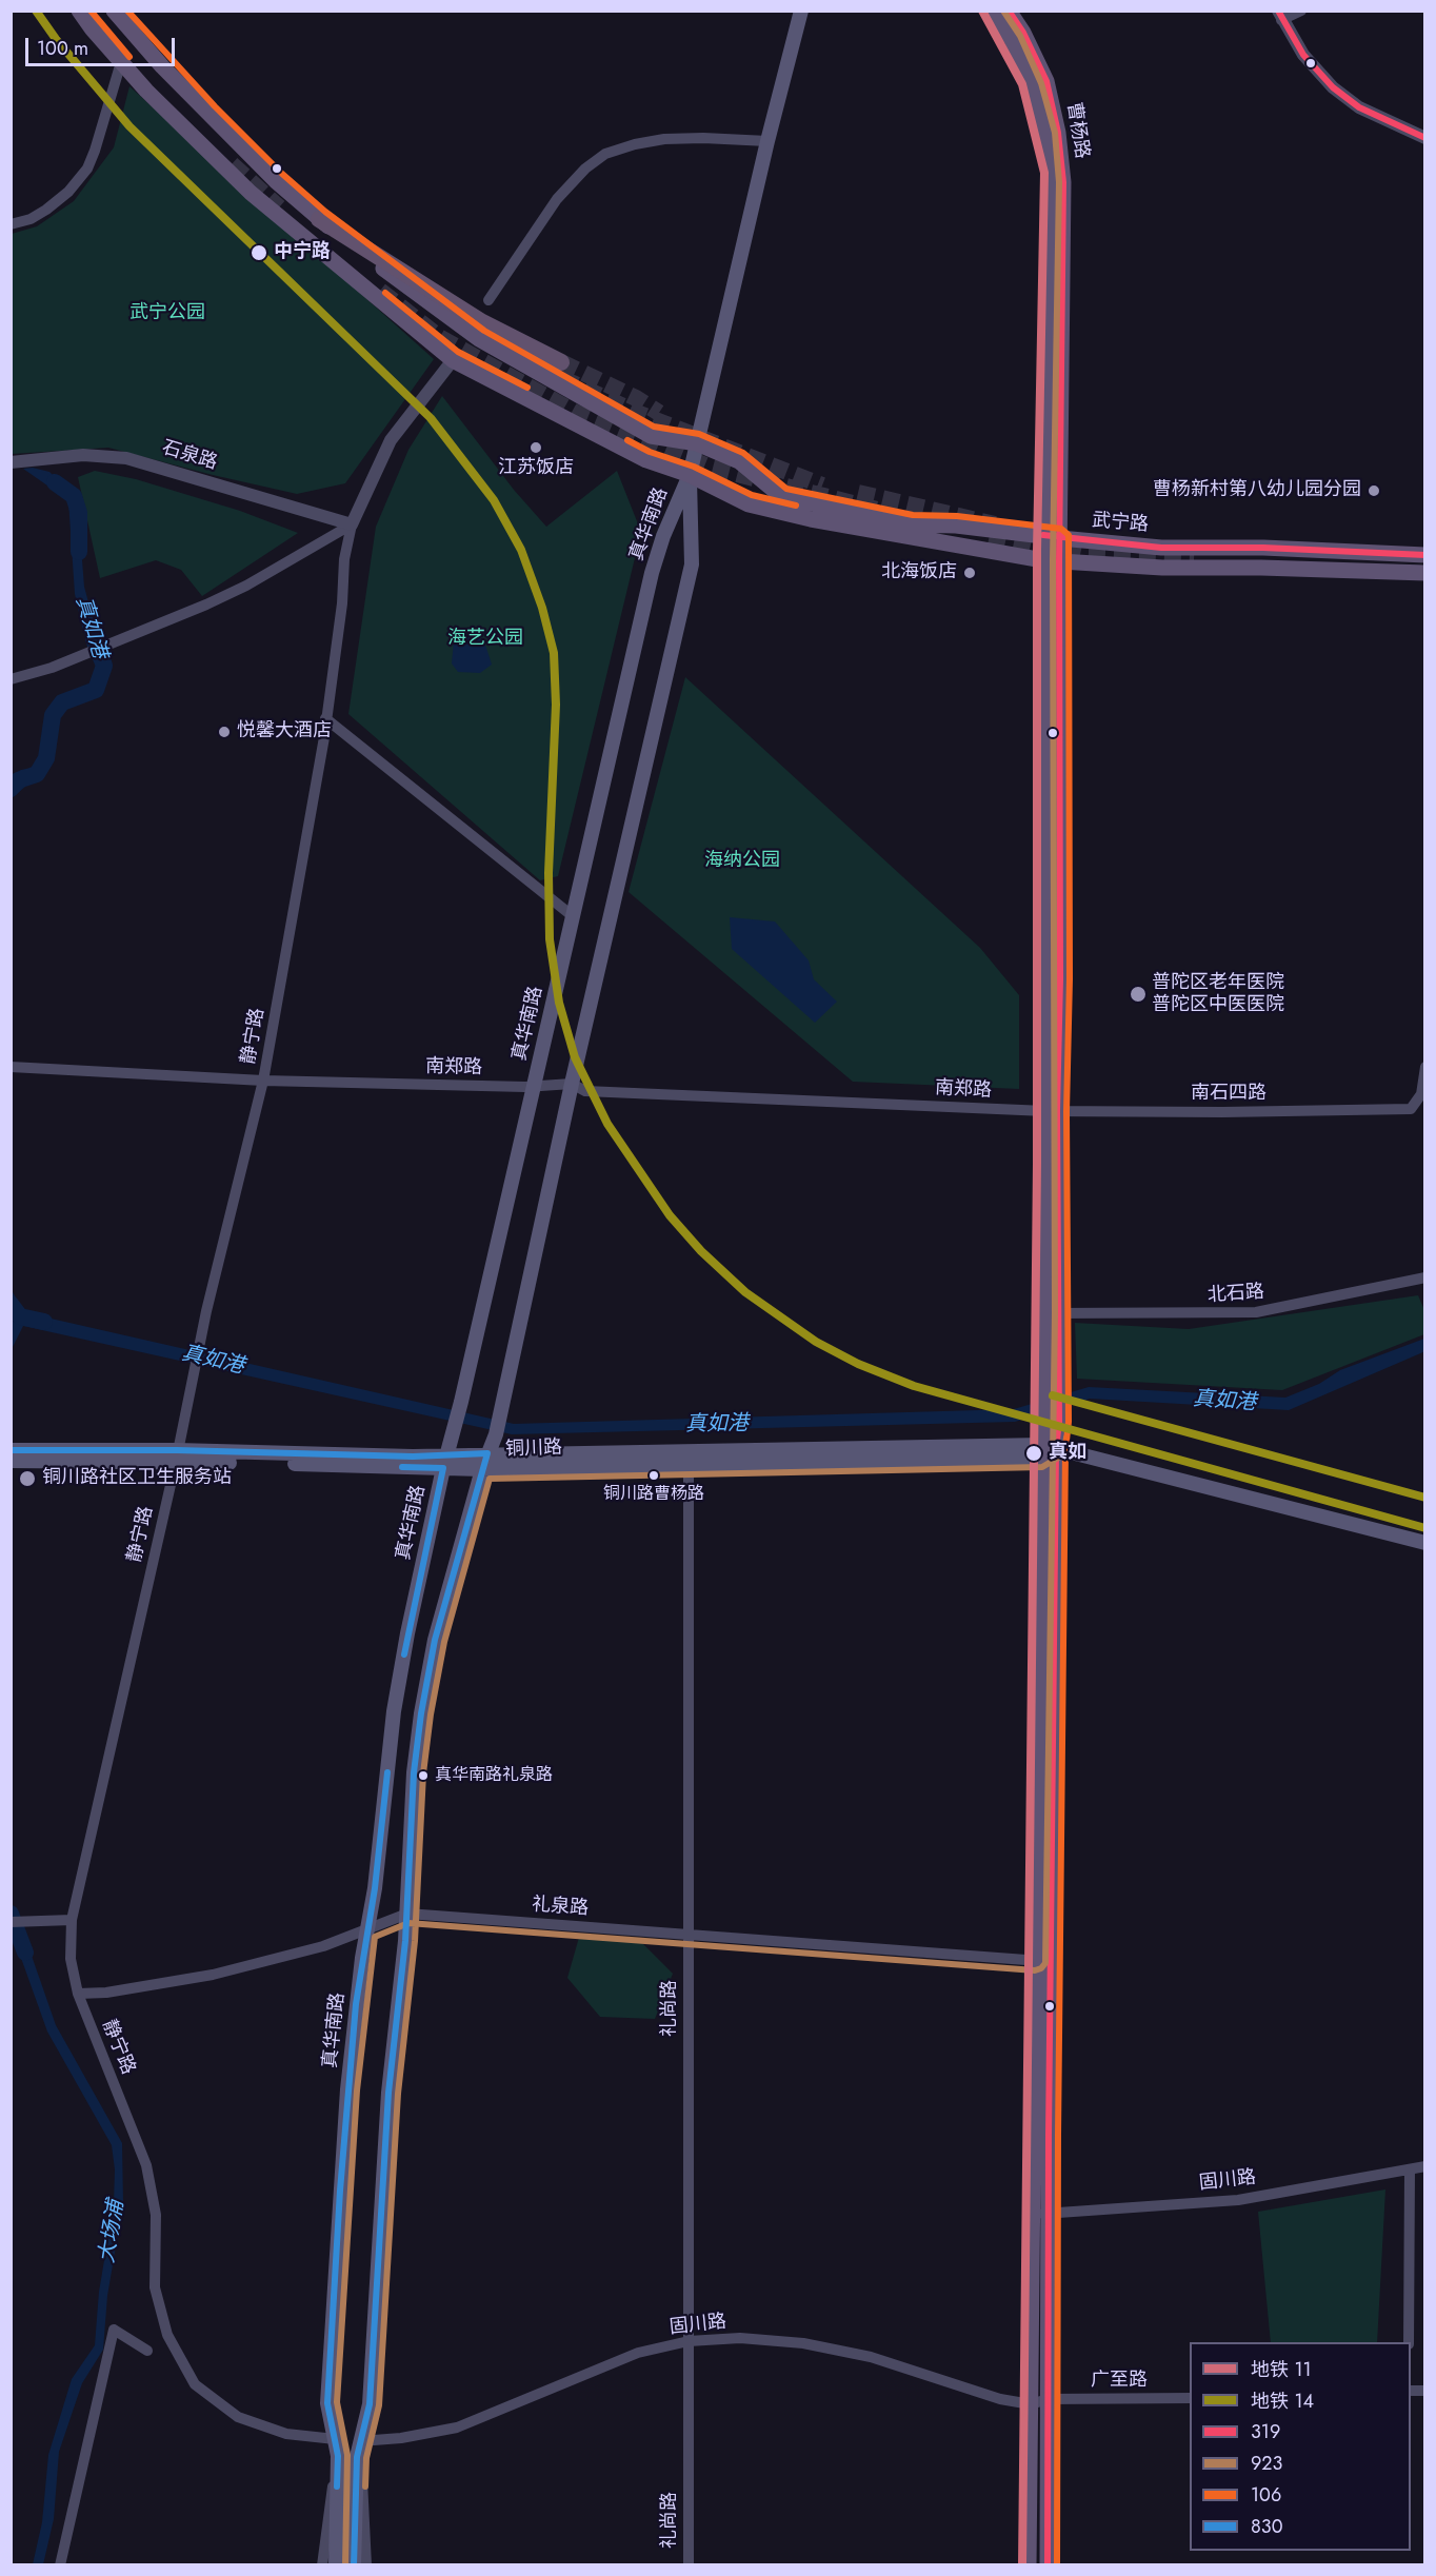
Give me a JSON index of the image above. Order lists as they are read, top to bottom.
{
  "streets": {
    "main road": [
      "曹杨路",
      "武宁路",
      "真华南路",
      "铜川路"
    ],
    "street": [
      "石泉路",
      "静宁路",
      "南郑路",
      "南石四路",
      "北石路",
      "礼泉路",
      "礼尚路",
      "固川路",
      "广至路"
    ]
  },
  "crossings": [
    ["曹杨路", "武宁路"],
    ["曹杨路", "南郑路"],
    ["曹杨路", "南石四路"],
    ["曹杨路", "北石路"],
    ["曹杨路", "铜川路"],
    ["石泉路", "静宁路"],
    ["武宁路", "真华南路"],
    ["真华南路", "静宁路"],
    ["真华南路", "南郑路"],
    ["真华南路", "铜川路"],
    ["真华南路", "礼泉路"],
    ["真华南路", "固川路"],
    ["静宁路", "南郑路"],
    ["静宁路", "铜川路"],
    ["静宁路", "礼泉路"],
    ["南郑路", "南石四路"],
    ["铜川路", "礼尚路"],
    ["礼泉路", "礼尚路"],
    ["礼尚路", "固川路"],
    ["固川路", "广至路"]
  ],
  "water": ["真如港", "大场浦"],
  "parks": ["武宁公园", "海艺公园", "海纳公园"],
  "places": [
    "中宁路",
    "江苏饭店",
    "曹杨新村第八幼儿园分园",
    "北海饭店",
    "悦馨大酒店",
    "普陀区老年医院 普陀区中医医院",
    "真如",
    "铜川路曹杨路",
    "铜川路社区卫生服务站",
    "真华南路礼泉路"
  ],
  "lines": [
    "metro line 11",
    "metro line 14",
    "transit line 319",
    "transit line 923",
    "transit line 106",
    "transit line 830"
  ],
  "legend": [
    "地铁 11",
    "地铁 14",
    "319",
    "923",
    "106",
    "830"
  ],
  "scale_bar": "100 m"
}
